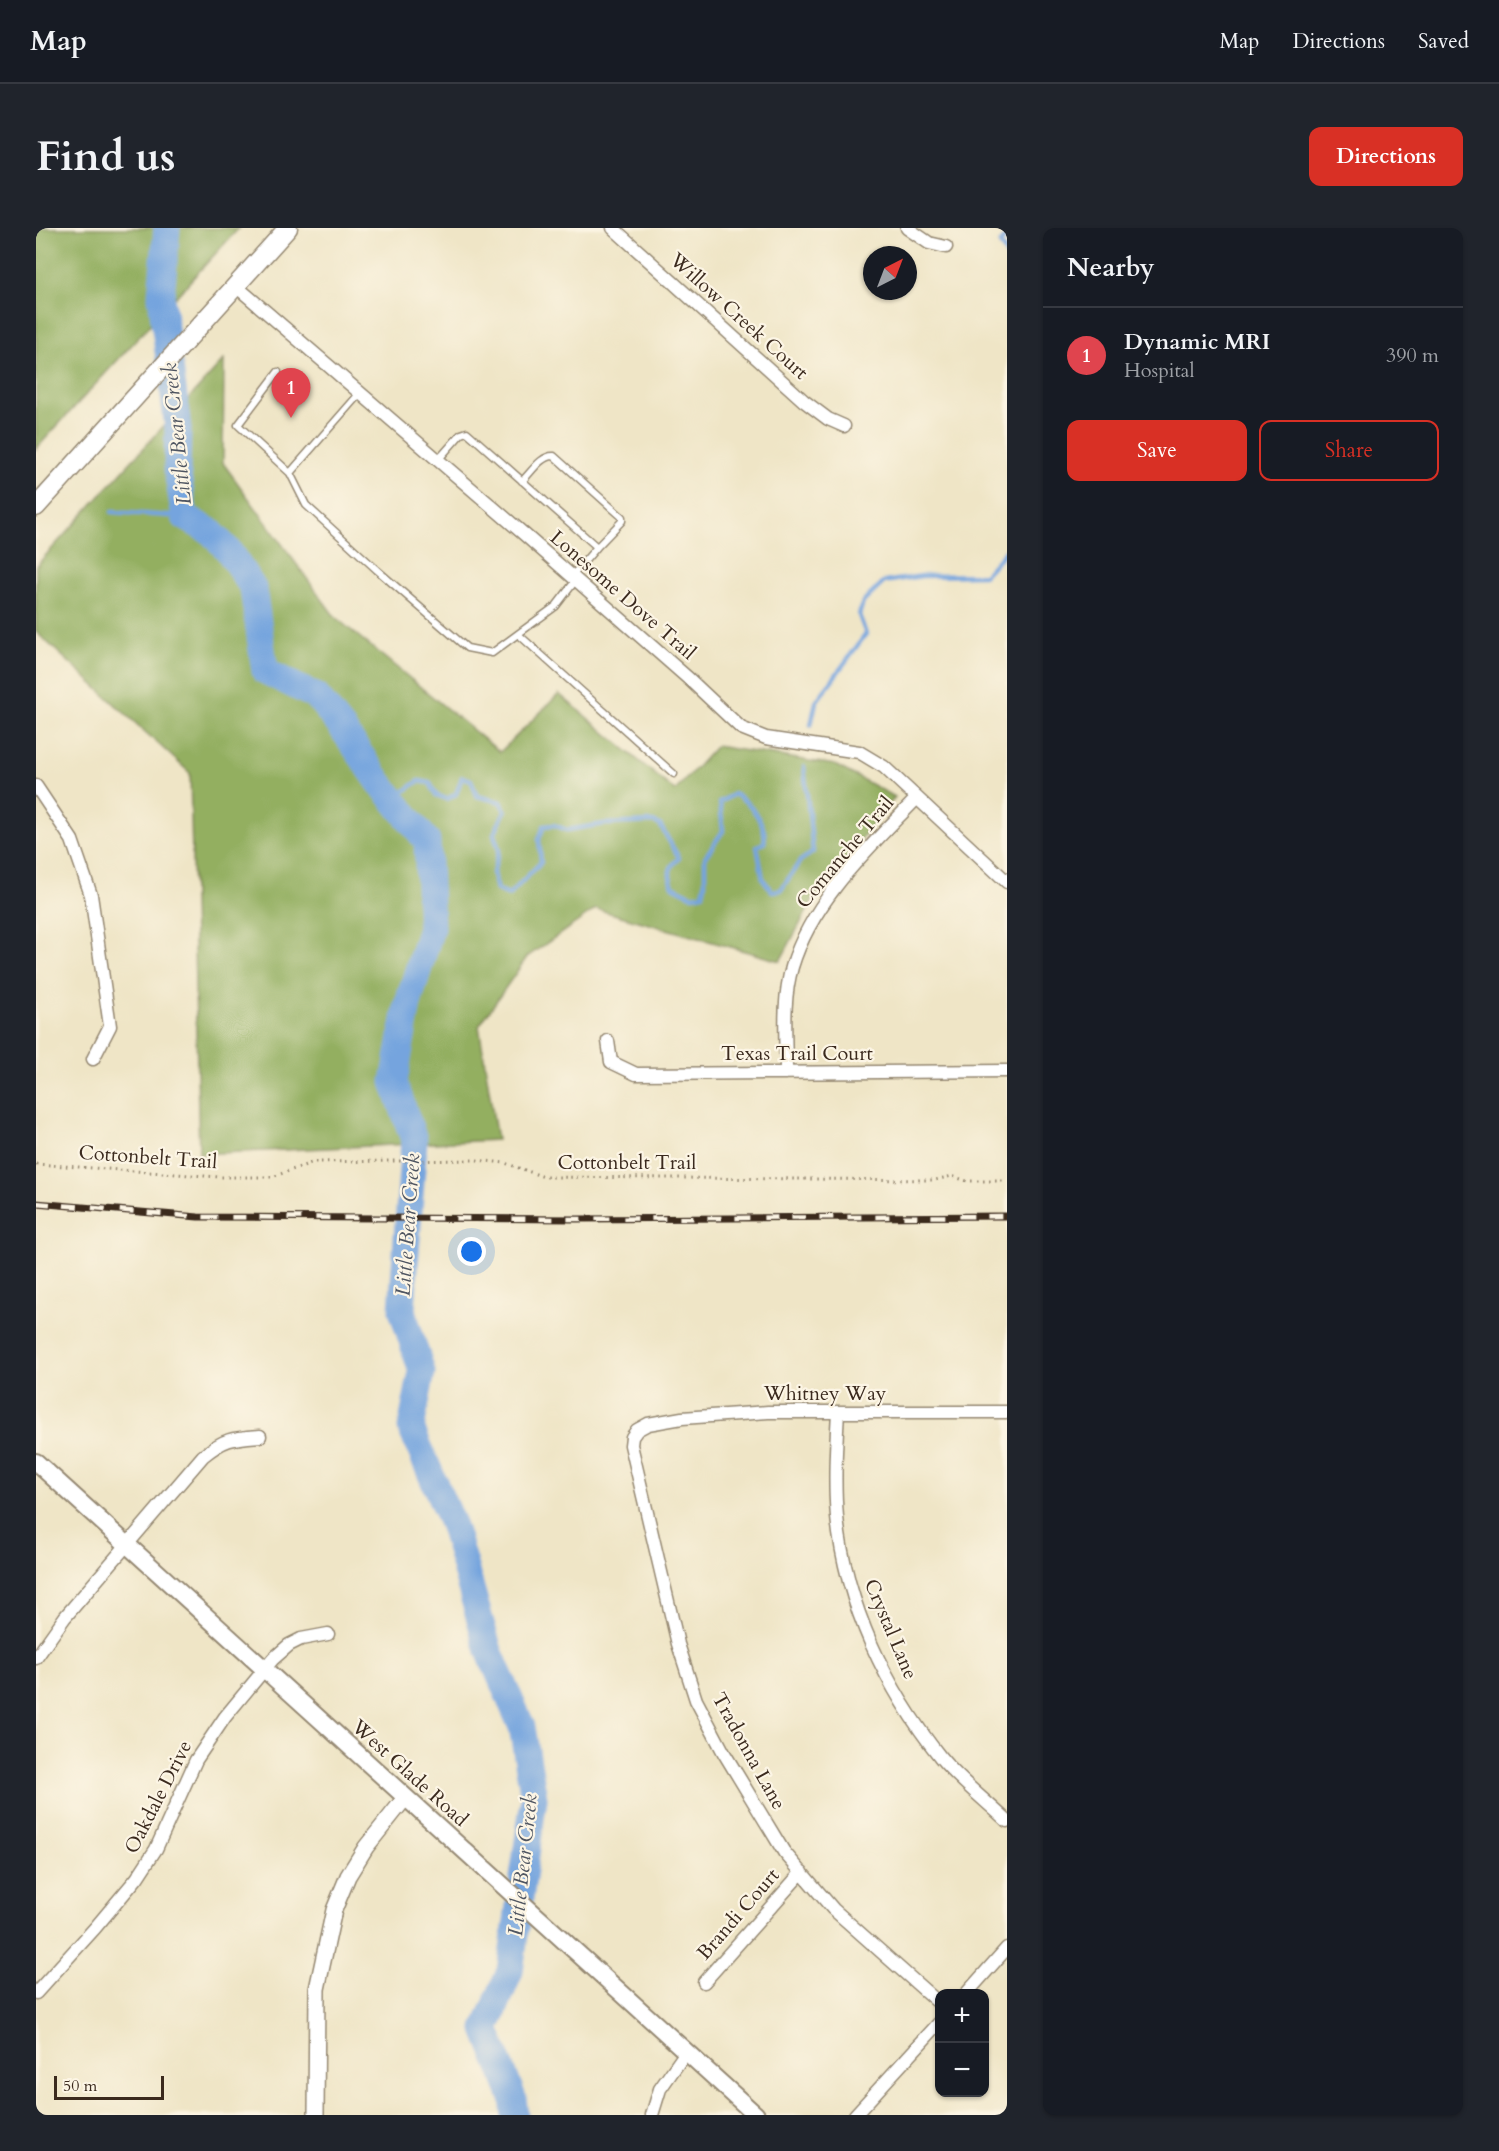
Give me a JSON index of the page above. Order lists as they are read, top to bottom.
{
  "streets": {
    "main road": ["West Glade Road"],
    "street": [
      "Willow Creek Court",
      "Lonesome Dove Trail",
      "Comanche Trail",
      "Texas Trail Court",
      "Whitney Way",
      "Crystal Lane",
      "Tradonna Lane",
      "Oakdale Drive",
      "Brandi Court"
    ],
    "path": ["Cottonbelt Trail"]
  },
  "crossings": [
    ["Lonesome Dove Trail", "Comanche Trail"],
    ["Comanche Trail", "Texas Trail Court"],
    ["Whitney Way", "Crystal Lane"],
    ["Whitney Way", "Tradonna Lane"],
    ["Tradonna Lane", "Brandi Court"],
    ["West Glade Road", "Oakdale Drive"]
  ],
  "water": ["Little Bear Creek"],
  "scale_bar": "50 m",
  "north": "top right",
  "page": {
    "header": "Map",
    "nav": ["Map", "Directions", "Saved"],
    "buttons": [
      "Directions",
      ["Save", "Share"]
    ],
    "title": "Find us",
    "heading": "Nearby",
    "list": [
      {
        "mark": "1",
        "name": "Dynamic MRI",
        "note": "Hospital",
        "value": "390 m"
      }
    ],
    "pins": "1",
    "map_buttons": ["+", "−"],
    "scale": "50 m"
  }
}
